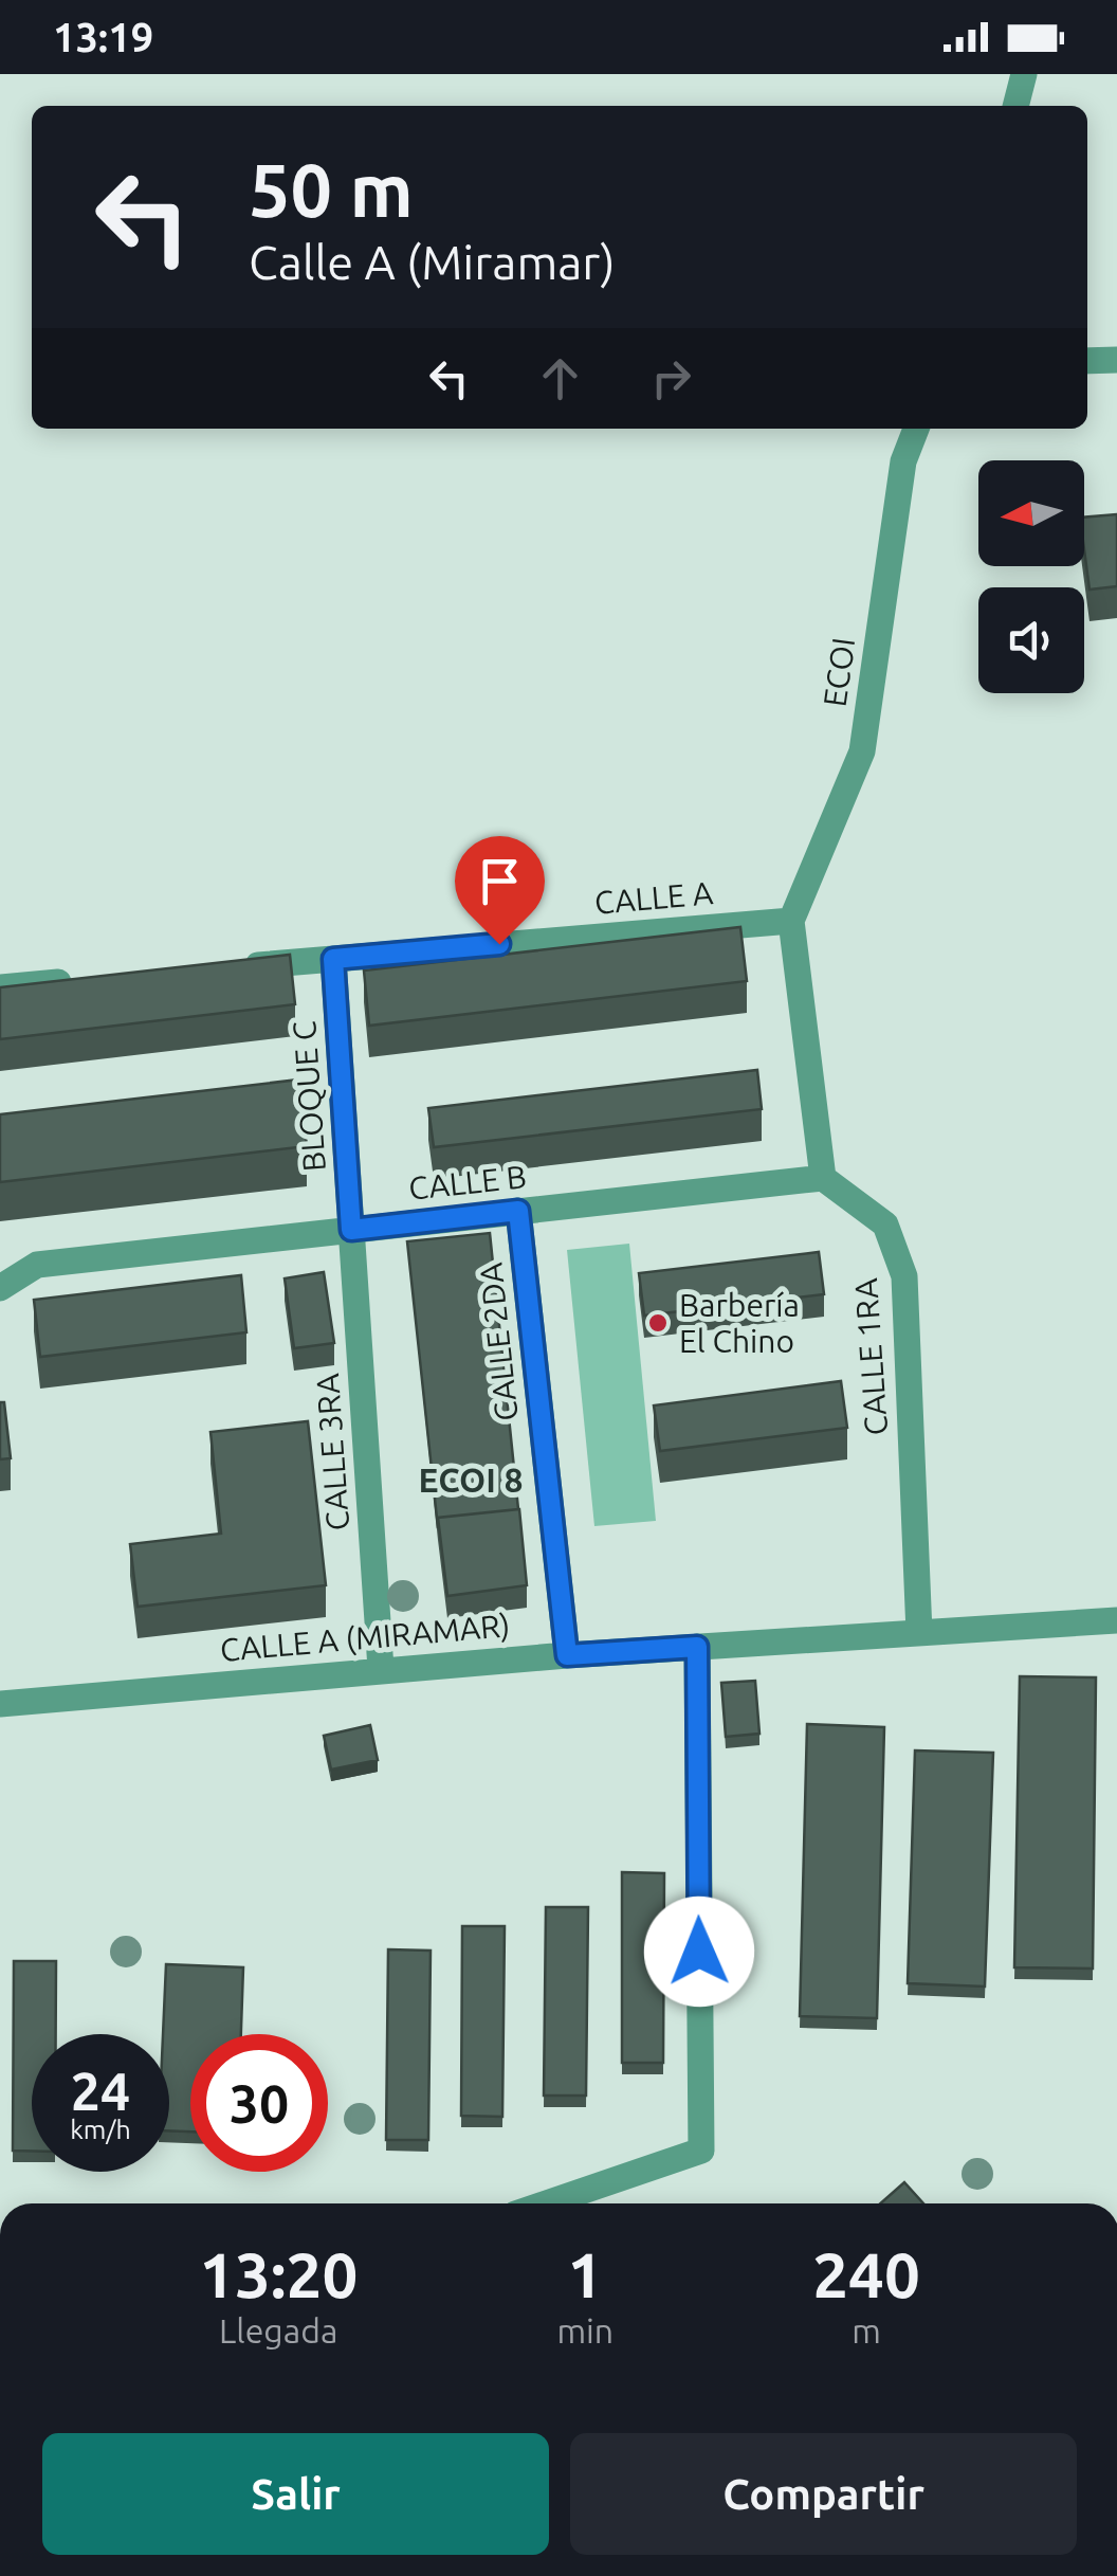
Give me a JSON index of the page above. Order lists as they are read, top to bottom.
{
  "streets": {
    "street": [
      "ECOI",
      "CALLE A",
      "BLOQUE C",
      "CALLE B",
      "CALLE 2DA",
      "CALLE 1RA",
      "CALLE 3RA",
      "CALLE A (MIRAMAR)"
    ]
  },
  "crossings": [
    ["ECOI", "CALLE A"],
    ["CALLE A", "BLOQUE C"],
    ["BLOQUE C", "CALLE B"],
    ["BLOQUE C", "CALLE 3RA"],
    ["CALLE B", "CALLE 2DA"],
    ["CALLE B", "CALLE 1RA"],
    ["CALLE B", "CALLE 3RA"],
    ["CALLE 2DA", "CALLE A (MIRAMAR)"],
    ["CALLE 1RA", "CALLE A (MIRAMAR)"],
    ["CALLE 3RA", "CALLE A (MIRAMAR)"]
  ],
  "districts": ["ECOI 8"],
  "places": ["Barbería El Chino"],
  "north": "left",
  "page": {
    "status": "13:19",
    "turn": ["50 m", "Calle A (Miramar)"],
    "speed": "24 km/h",
    "limit": "30",
    "eta": [
      "13:20",
      "Llegada",
      "1",
      "min",
      "240",
      "m"
    ],
    "buttons": ["Salir", "Compartir"]
  }
}
